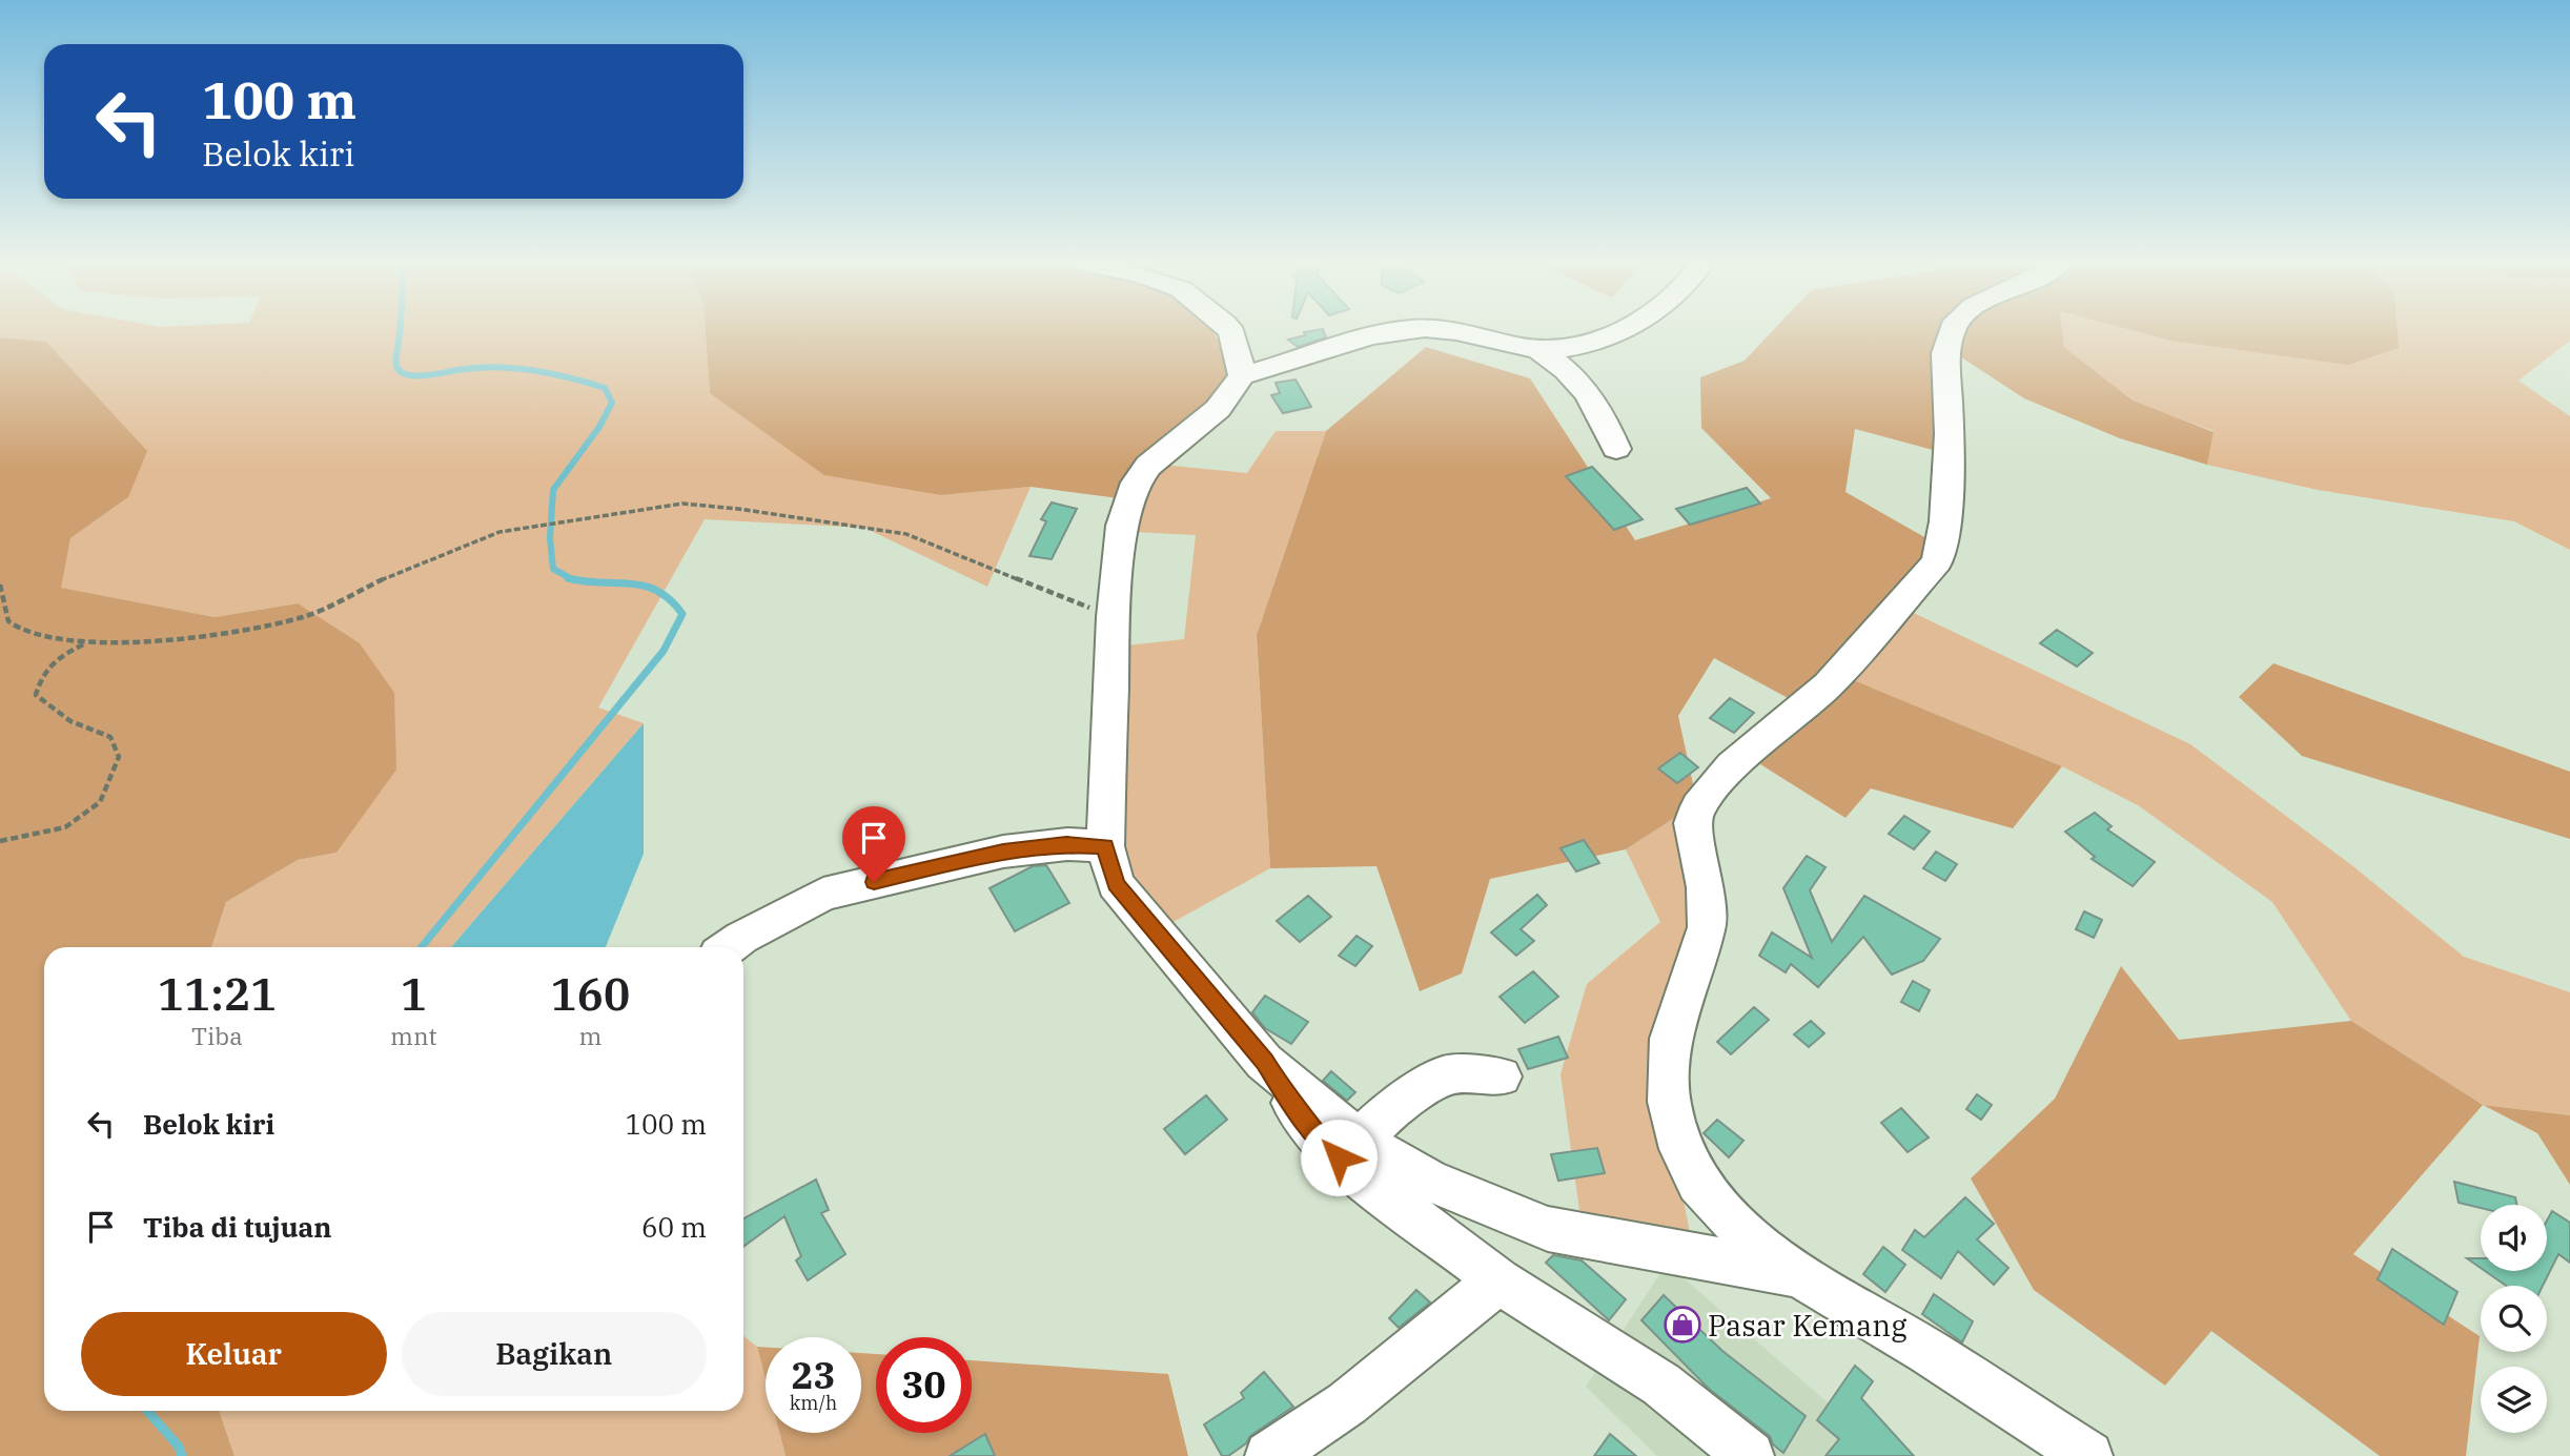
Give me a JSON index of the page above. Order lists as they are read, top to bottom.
{
  "places": {
    "shop": ["Pasar Kemang"]
  },
  "page": {
    "turn": ["100 m", "Belok kiri"],
    "eta": [
      "11:21",
      "Tiba",
      "1",
      "mnt",
      "160",
      "m"
    ],
    "list": [
      {
        "name": "Belok kiri",
        "value": "100 m"
      },
      {
        "name": "Tiba di tujuan",
        "value": "60 m"
      }
    ],
    "buttons": ["Keluar", "Bagikan"],
    "speed": "23 km/h",
    "limit": "30"
  }
}
